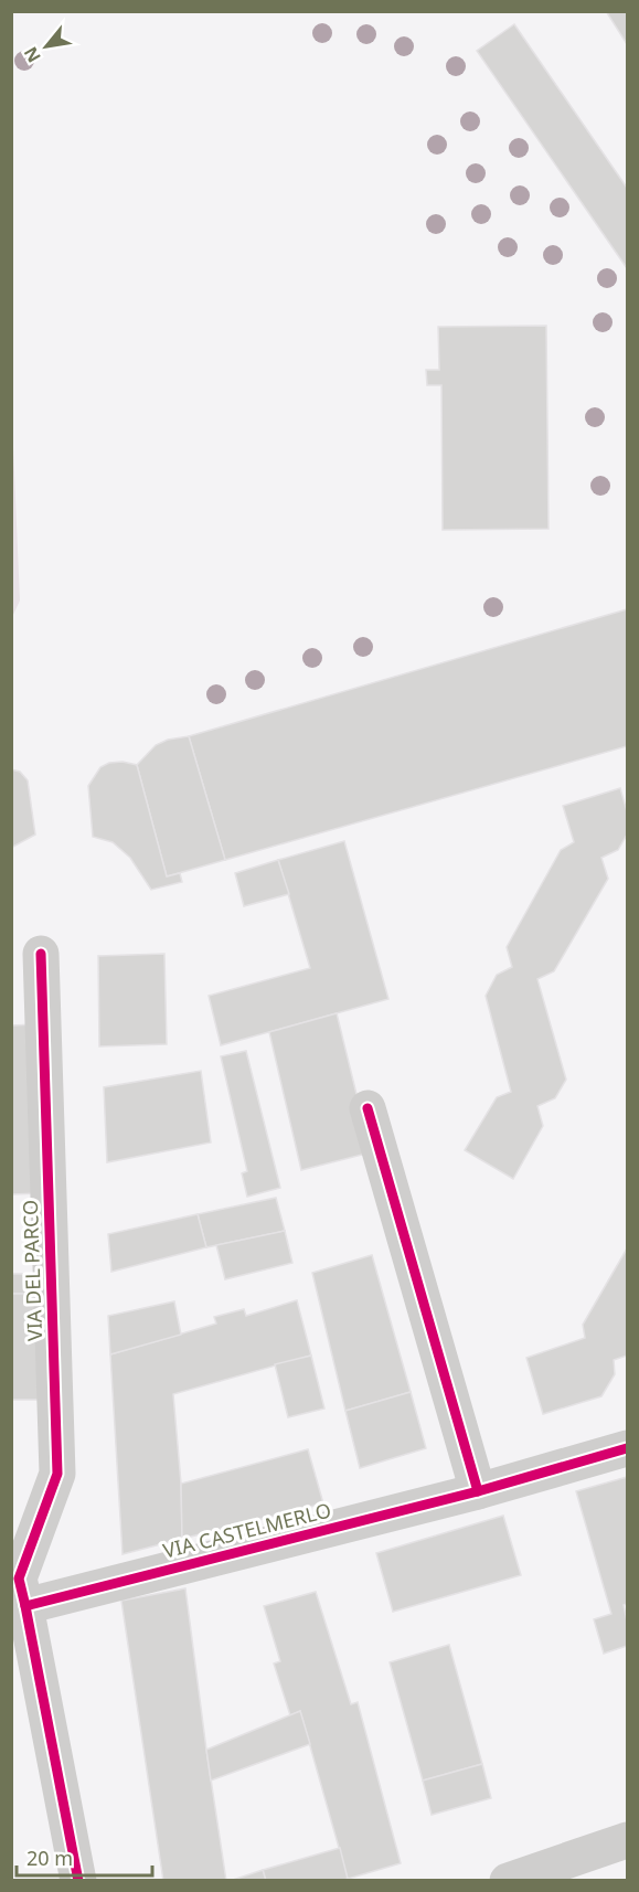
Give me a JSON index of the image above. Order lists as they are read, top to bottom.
{
  "streets": {
    "street": ["VIA DEL PARCO", "VIA CASTELMERLO"]
  },
  "crossings": [
    ["VIA DEL PARCO", "VIA CASTELMERLO"]
  ],
  "scale_bar": "20 m",
  "north": "bottom left"
}
